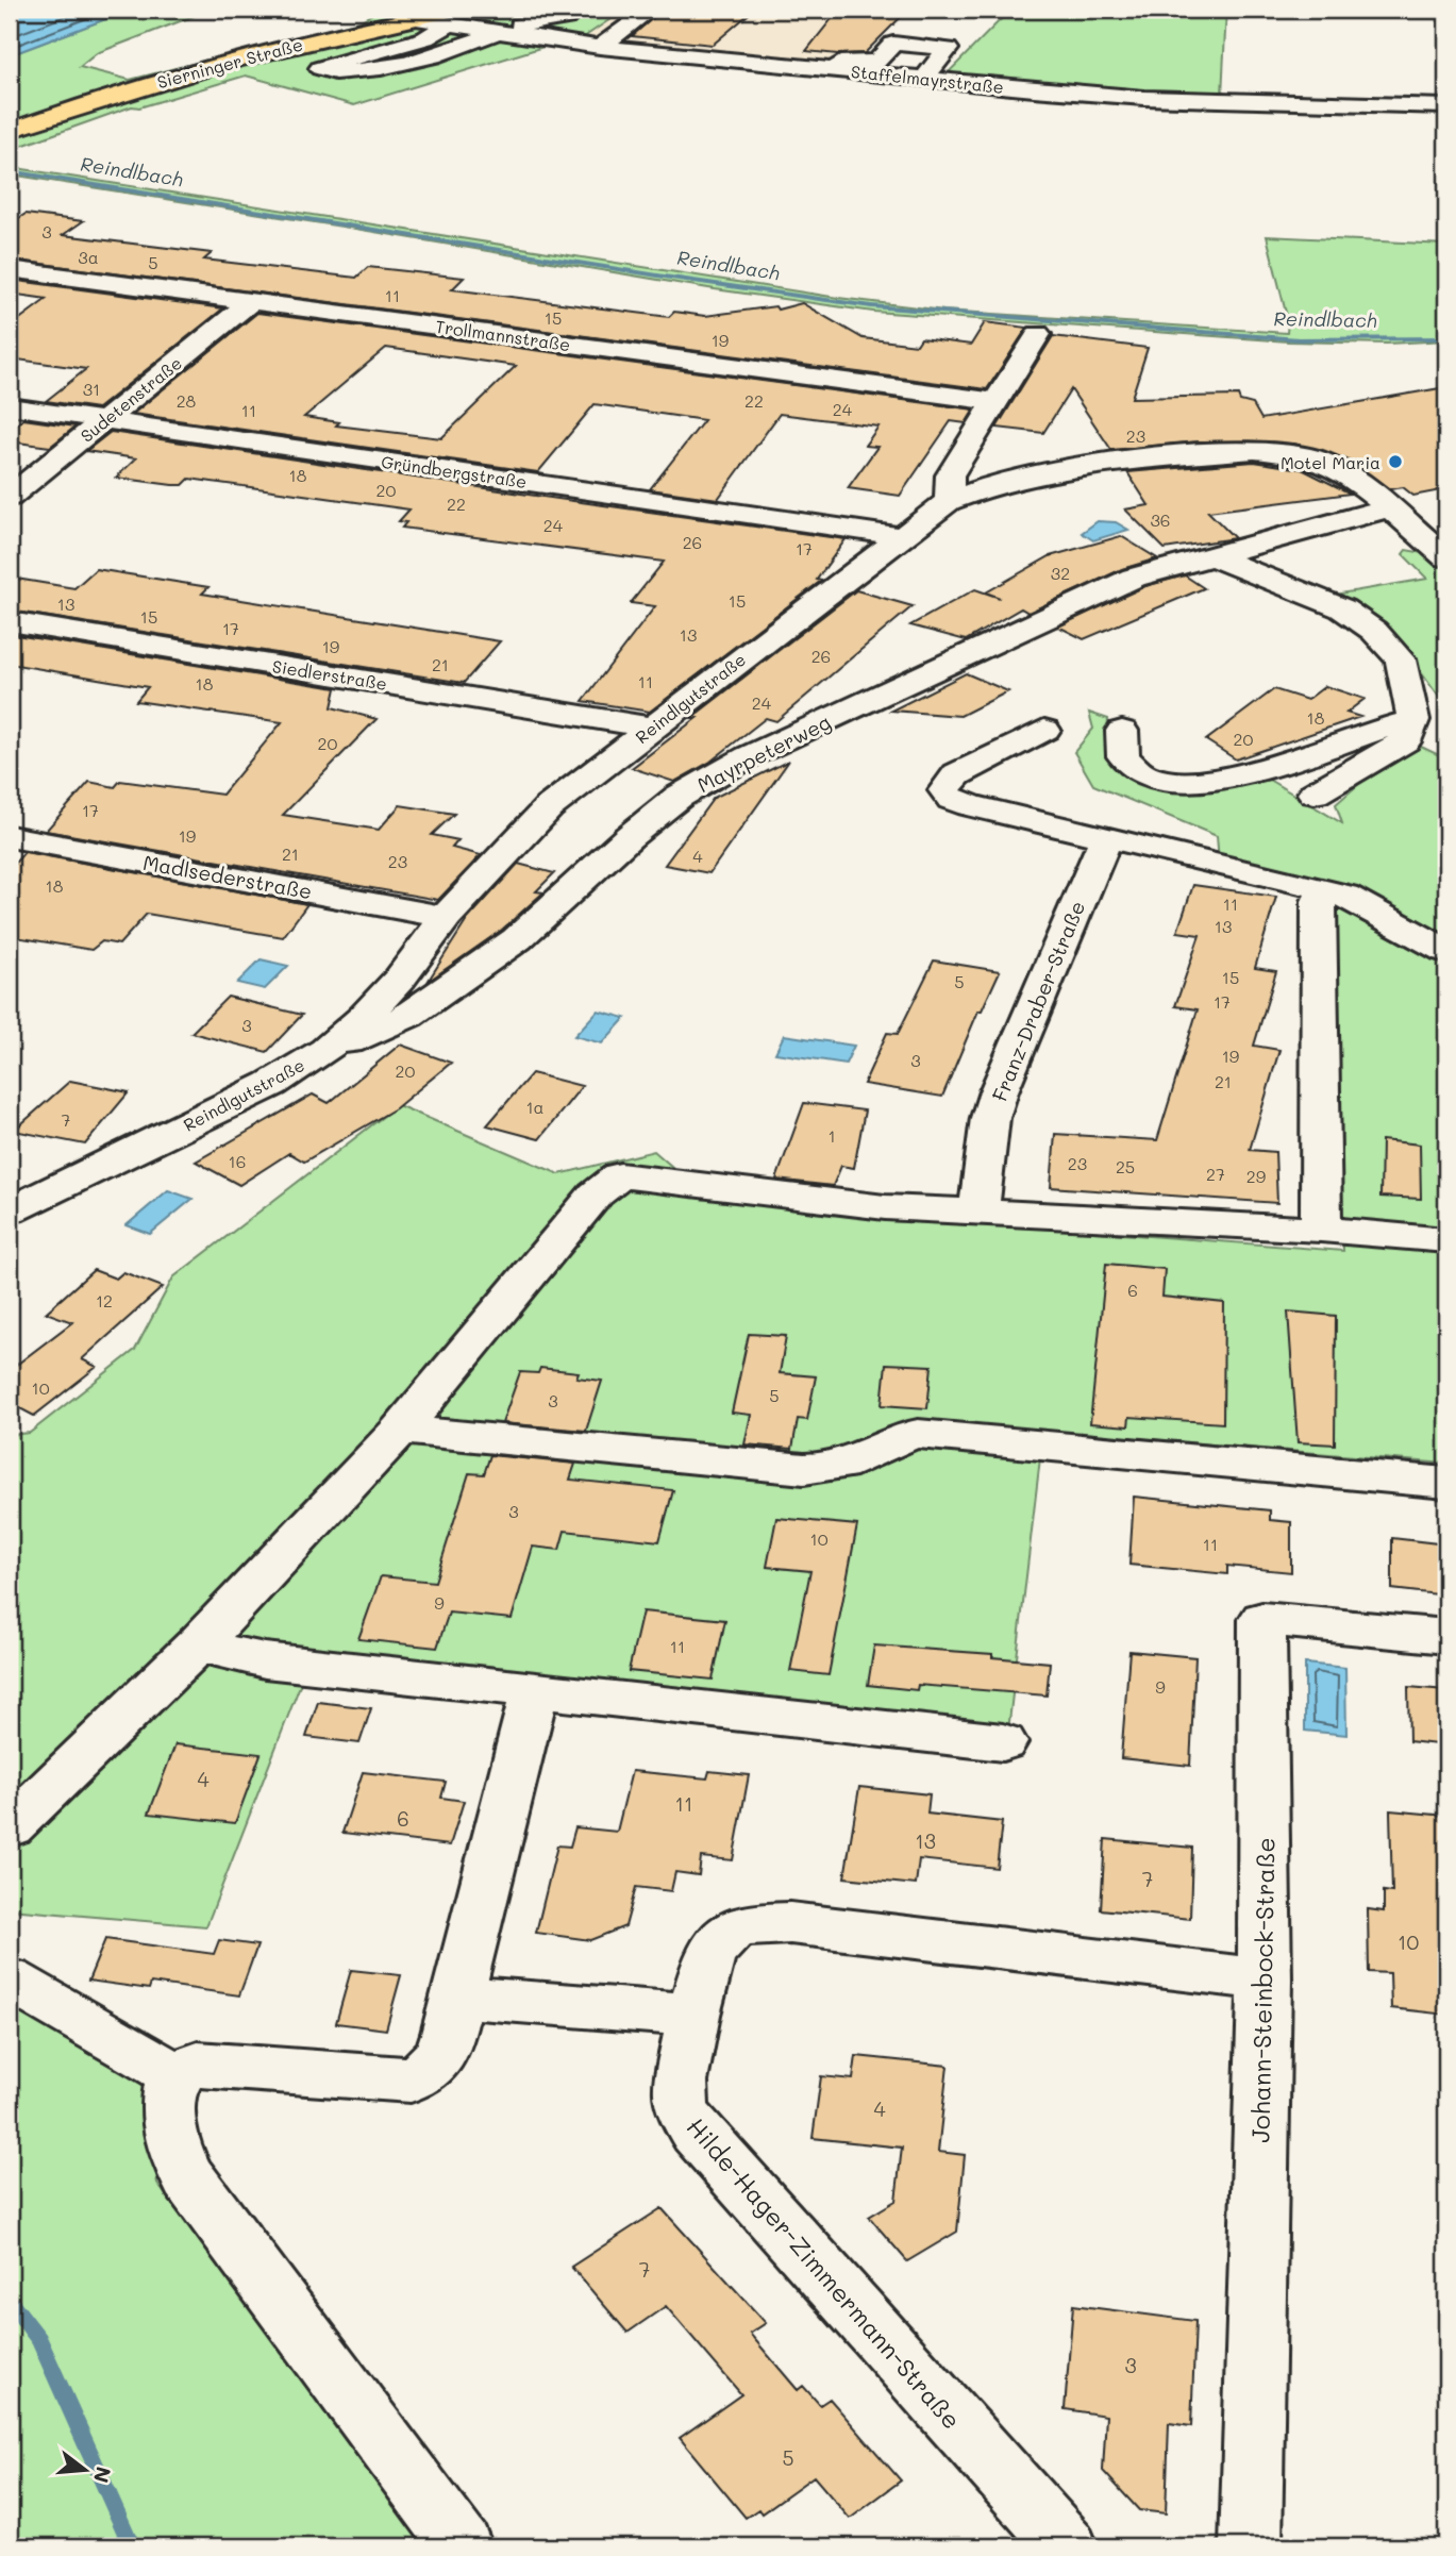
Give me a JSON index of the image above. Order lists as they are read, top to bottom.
{
  "streets": {
    "main road": ["Sierninger Straße"],
    "street": [
      "Staffelmayrstraße",
      "Trollmannstraße",
      "Sudetenstraße",
      "Gründbergstraße",
      "Siedlerstraße",
      "Reindlgutstraße",
      "Mayrpeterweg",
      "Madlsederstraße",
      "Franz-Draber-Straße",
      "Johann-Steinbock-Straße",
      "Hilde-Hager-Zimmermann-Straße"
    ]
  },
  "crossings": [
    ["Sierninger Straße", "Staffelmayrstraße"],
    ["Trollmannstraße", "Sudetenstraße"],
    ["Sudetenstraße", "Gründbergstraße"],
    ["Gründbergstraße", "Reindlgutstraße"],
    ["Siedlerstraße", "Reindlgutstraße"],
    ["Reindlgutstraße", "Mayrpeterweg"],
    ["Reindlgutstraße", "Madlsederstraße"],
    ["Johann-Steinbock-Straße", "Hilde-Hager-Zimmermann-Straße"]
  ],
  "water": ["Reindlbach"],
  "places": ["Motel Maria"],
  "house_numbers": [
    "3",
    "3a",
    "5",
    "11",
    "15",
    "19",
    "31",
    "28",
    "22",
    "24",
    "11",
    "23",
    "18",
    "20",
    "22",
    "36",
    "24",
    "26",
    "17",
    "32",
    "15",
    "13",
    "15",
    "17",
    "13",
    "19",
    "26",
    "21",
    "11",
    "18",
    "24",
    "18",
    "20",
    "20",
    "17",
    "19",
    "21",
    "4",
    "23",
    "18",
    "11",
    "13",
    "15",
    "5",
    "17",
    "3",
    "19",
    "3",
    "20",
    "21",
    "1a",
    "7",
    "1",
    "16",
    "23",
    "25",
    "27",
    "29",
    "6",
    "12",
    "10",
    "5",
    "3",
    "3",
    "10",
    "11",
    "9",
    "11",
    "9",
    "4",
    "11",
    "6",
    "13",
    "7",
    "10",
    "4",
    "7",
    "3",
    "5"
  ],
  "north": "right"
}
